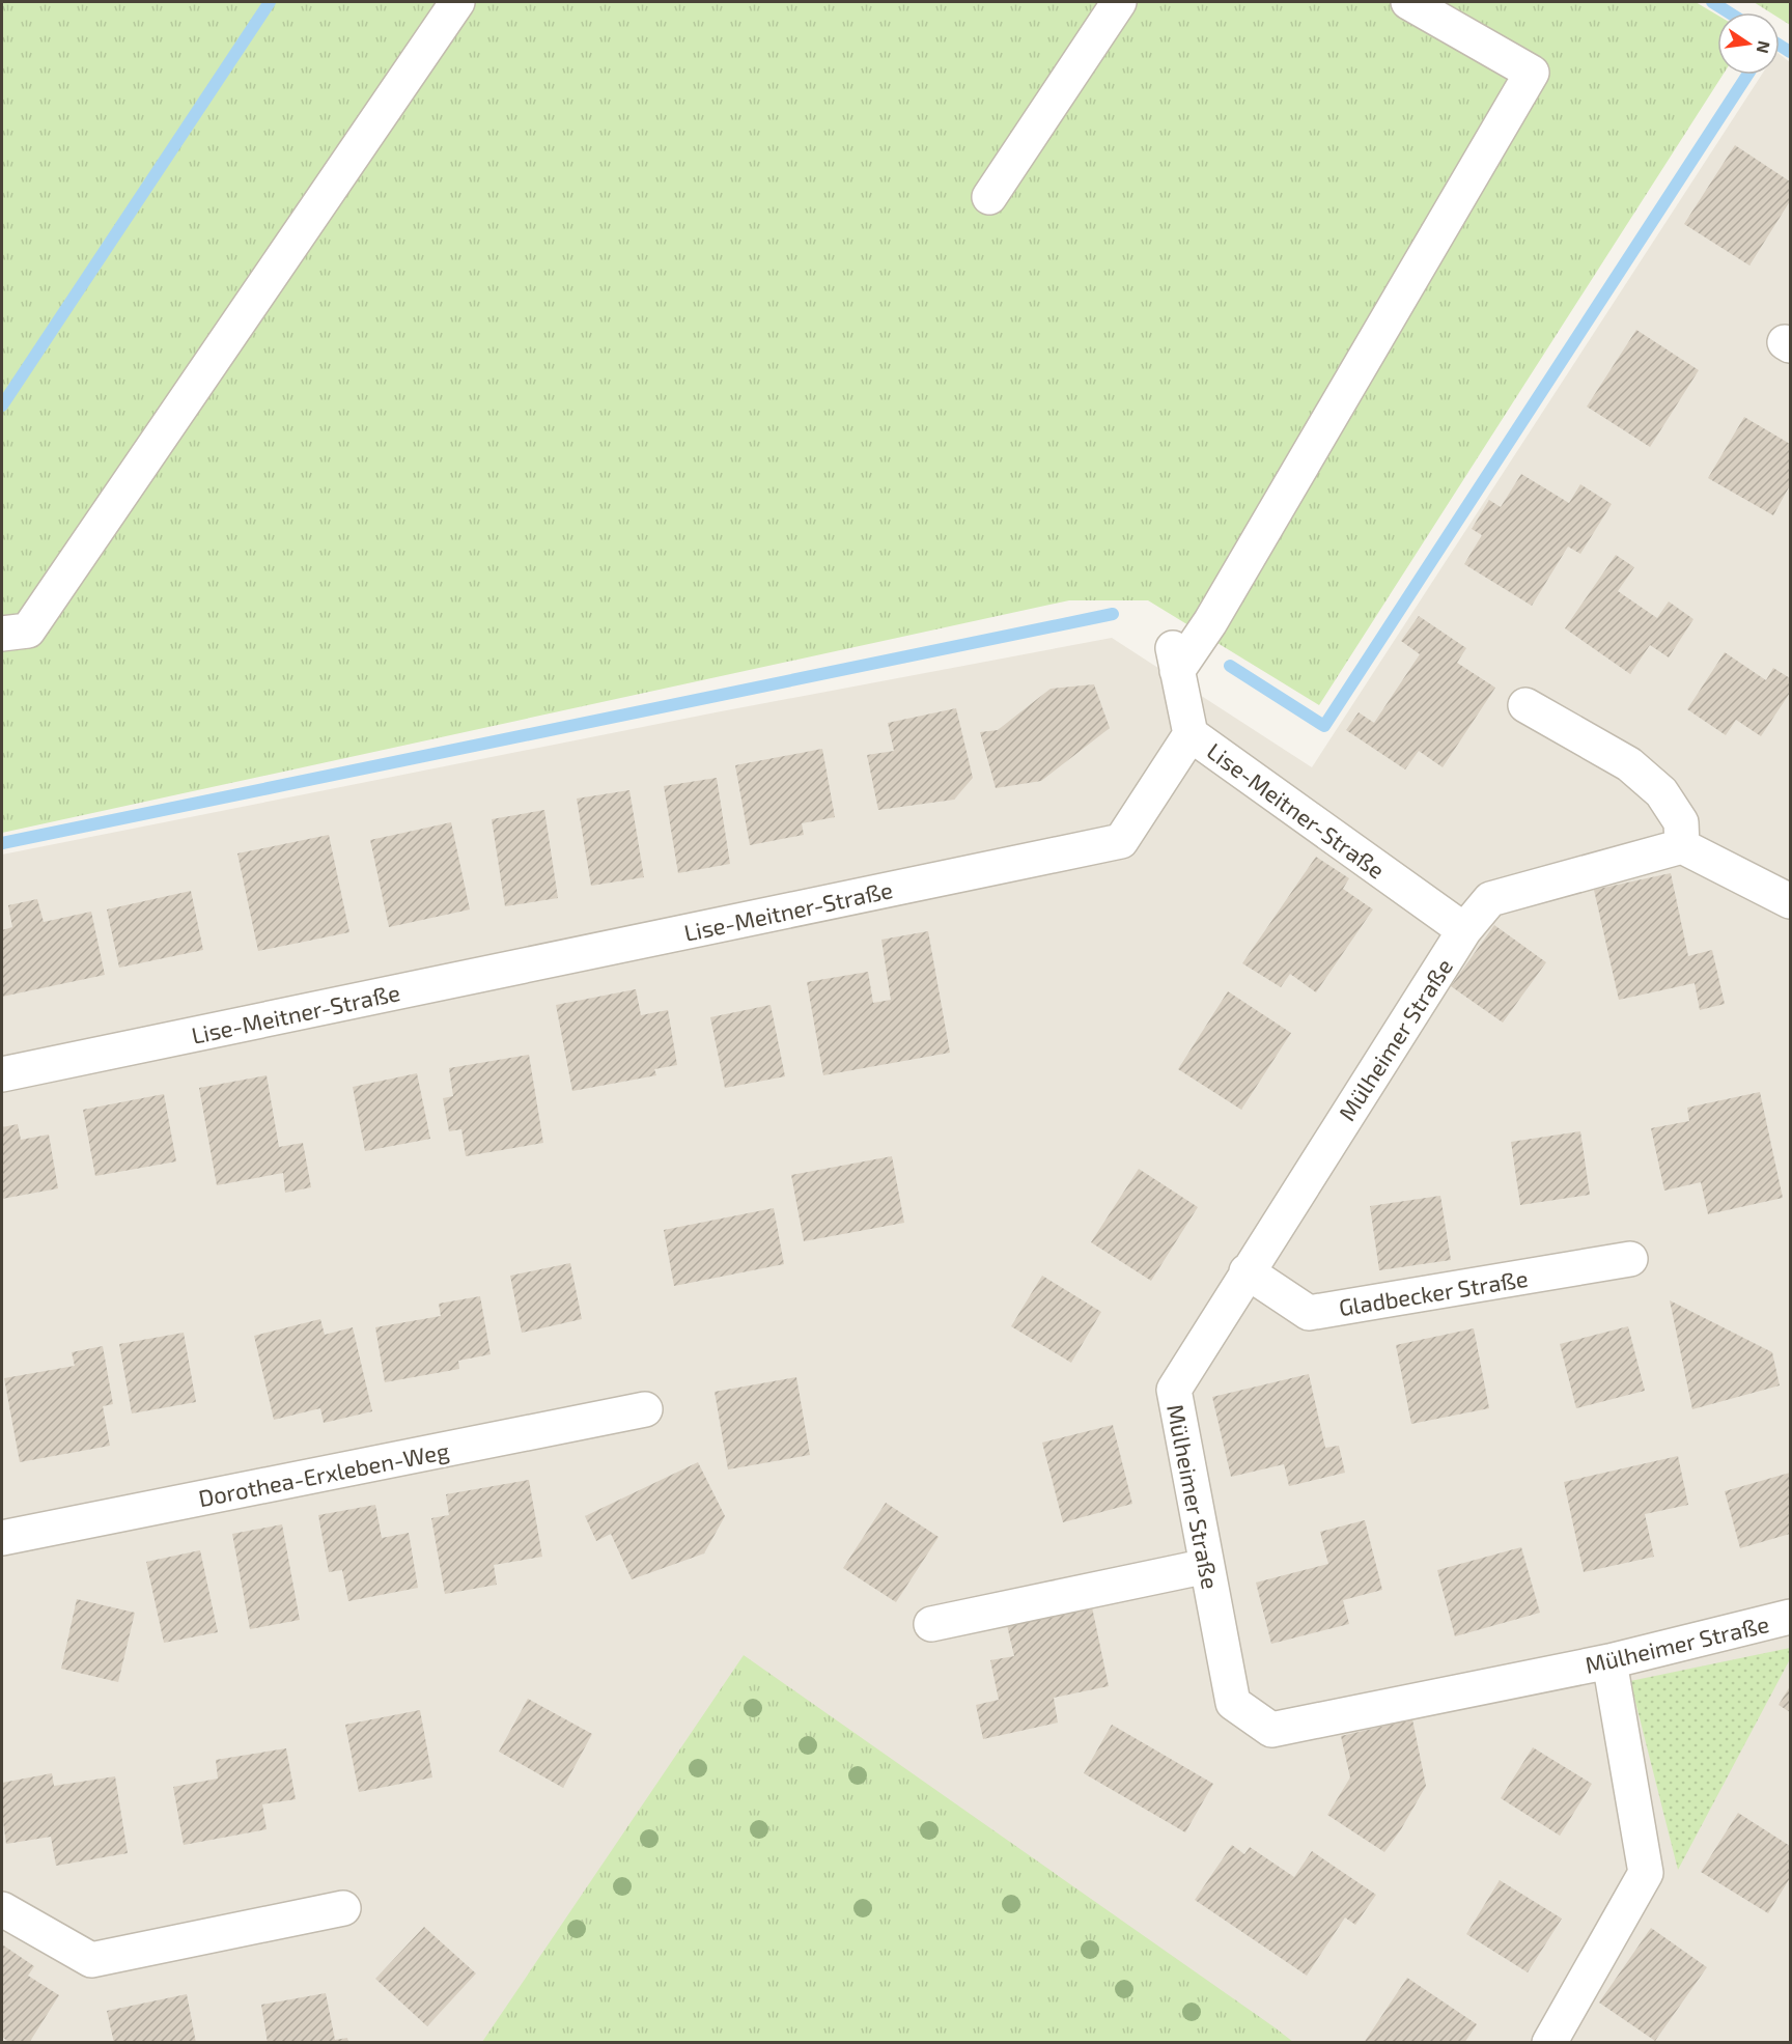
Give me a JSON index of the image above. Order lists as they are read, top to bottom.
{
  "streets": {
    "street": [
      "Lise-Meitner-Straße",
      "Mülheimer Straße",
      "Gladbecker Straße",
      "Dorothea-Erxleben-Weg"
    ]
  },
  "crossings": [
    ["Lise-Meitner-Straße", "Mülheimer Straße"],
    ["Mülheimer Straße", "Gladbecker Straße"]
  ],
  "north": "right"
}
